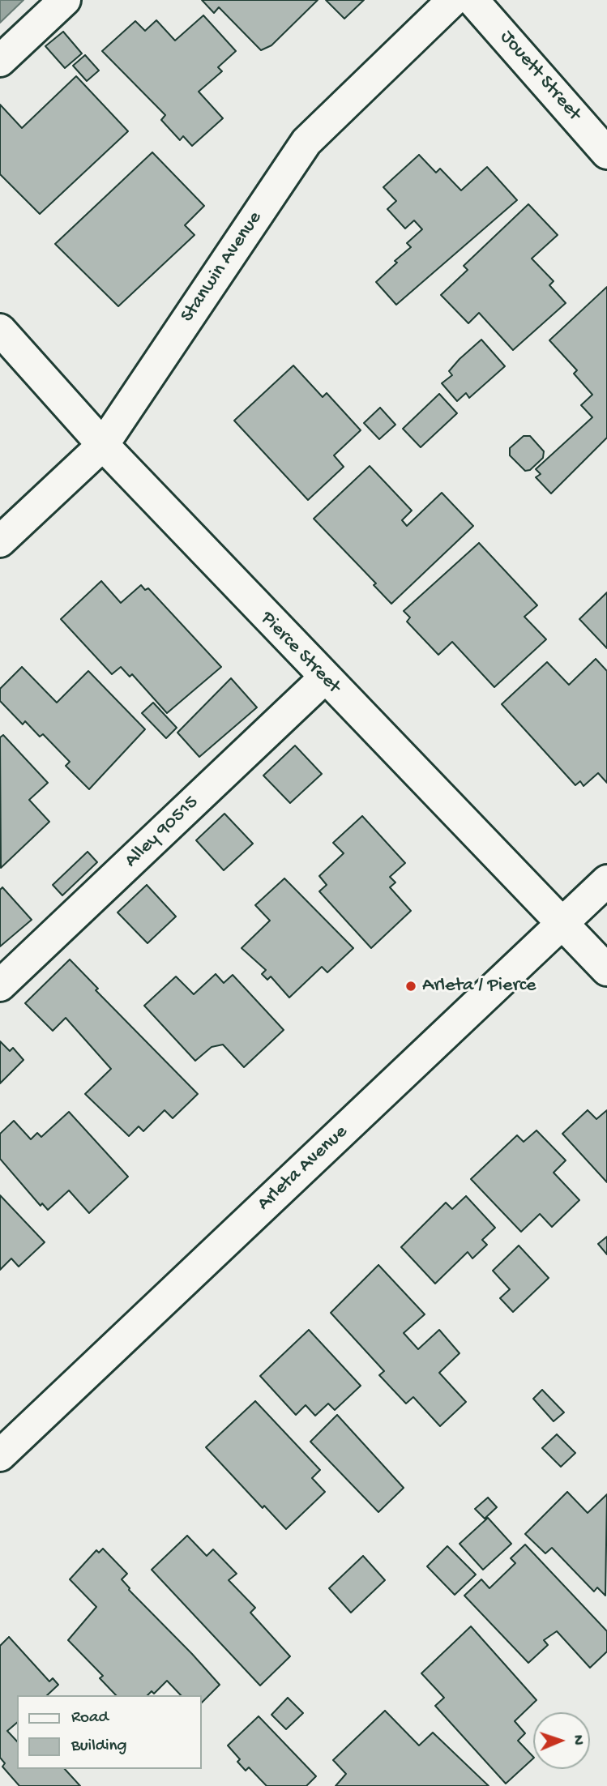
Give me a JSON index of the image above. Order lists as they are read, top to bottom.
{
  "streets": {
    "street": [
      "Jouett Street",
      "Stanwin Avenue",
      "Pierce Street",
      "Alley 90515",
      "Arleta Avenue"
    ]
  },
  "crossings": [
    ["Stanwin Avenue", "Pierce Street"],
    ["Pierce Street", "Alley 90515"],
    ["Pierce Street", "Arleta Avenue"]
  ],
  "places": ["Arleta / Pierce"],
  "legend": ["Road", "Building"],
  "north": "right"
}
